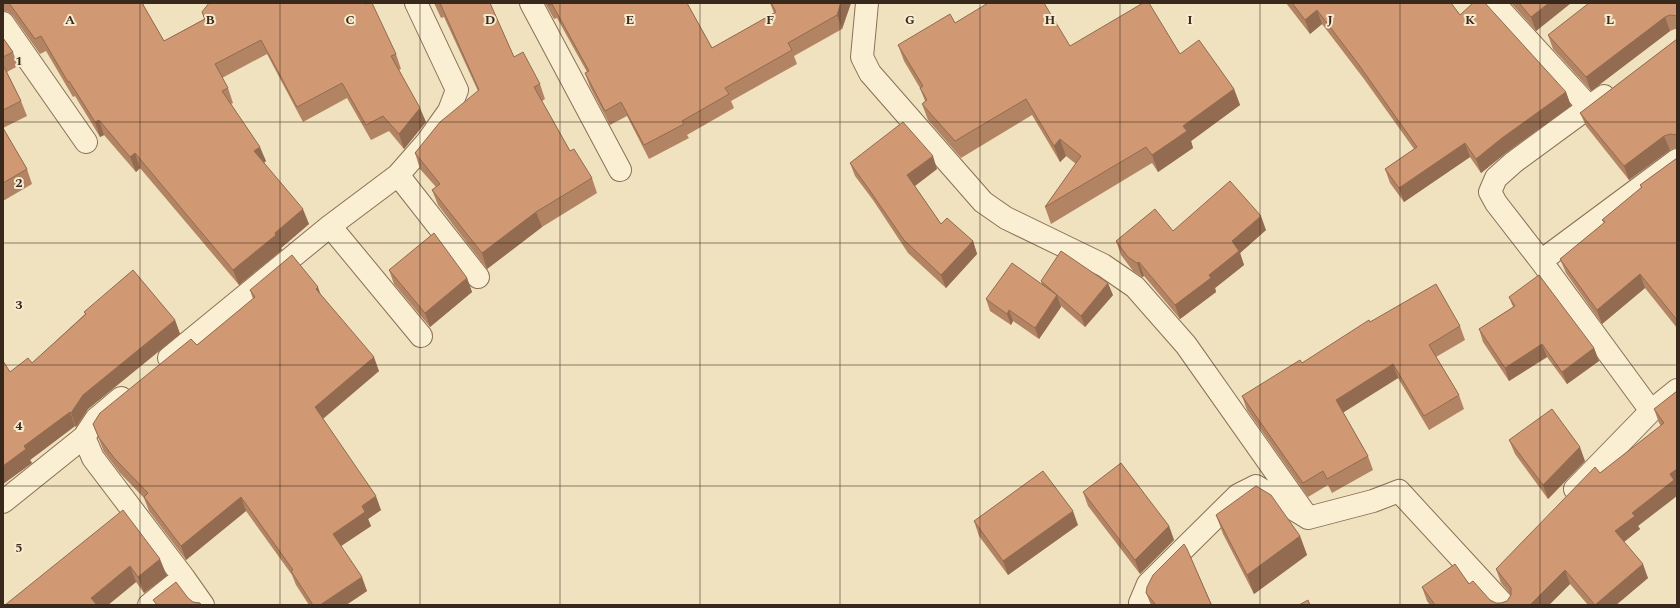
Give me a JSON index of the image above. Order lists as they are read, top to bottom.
{
  "grid": {
    "columns": [
      "A",
      "B",
      "C",
      "D",
      "E",
      "F",
      "G",
      "H",
      "I",
      "J",
      "K",
      "L"
    ],
    "rows": [
      "1",
      "2",
      "3",
      "4",
      "5"
    ]
  }
}
